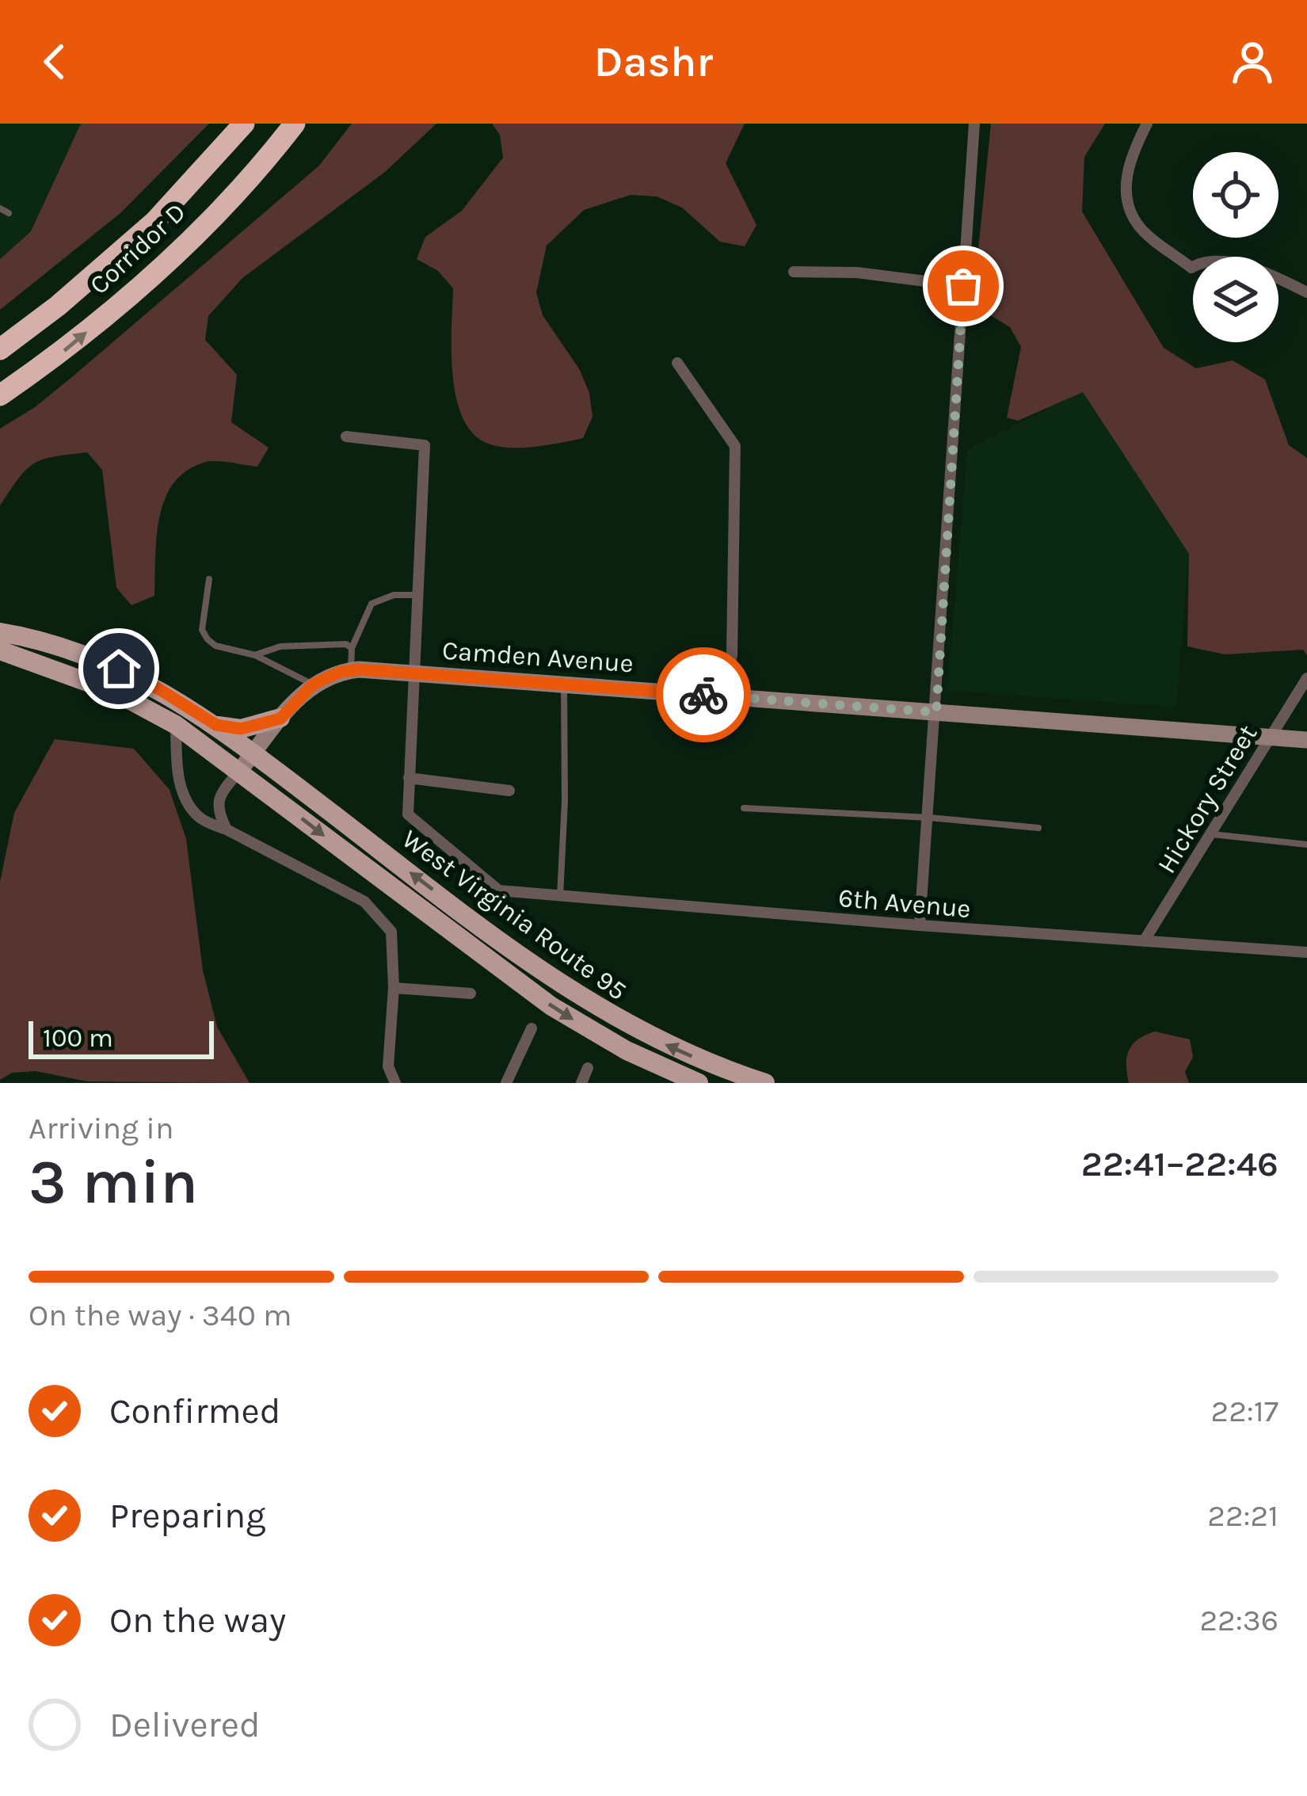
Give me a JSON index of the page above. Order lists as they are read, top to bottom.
{
  "streets": {
    "highway": ["Corridor D"],
    "main road": ["West Virginia Route 95"],
    "street": ["Camden Avenue", "Hickory Street", "6th Avenue"]
  },
  "crossings": [
    ["Camden Avenue", "Hickory Street"],
    ["Camden Avenue", "West Virginia Route 95"],
    ["Hickory Street", "6th Avenue"]
  ],
  "scale_bar": "100 m",
  "page": {
    "header": "Dashr",
    "scale": "100 m",
    "heading": ["3 min", "Arriving in", "22:41–22:46"],
    "bar": "On the way · 340 m",
    "list": [
      ["Confirmed", "22:17"],
      ["Preparing", "22:21"],
      ["On the way", "22:36"],
      "Delivered"
    ]
  }
}
